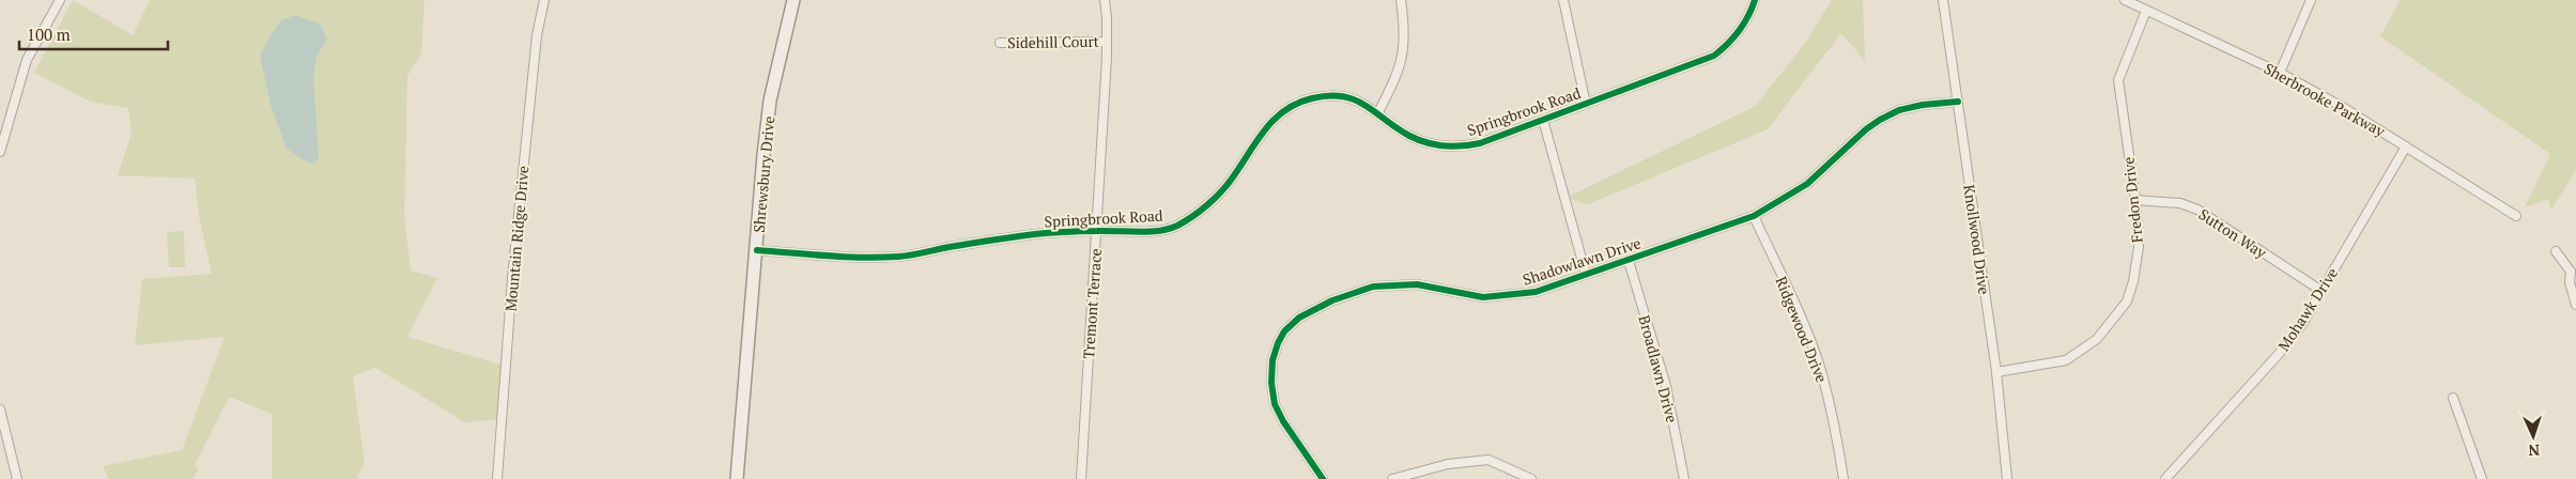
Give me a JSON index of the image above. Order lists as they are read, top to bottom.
{
  "streets": {
    "main road": ["Shrewsbury Drive"],
    "street": [
      "Sidehill Court",
      "Sherbrooke Parkway",
      "Springbrook Road",
      "Fredon Drive",
      "Sutton Way",
      "Mountain Ridge Drive",
      "Knollwood Drive",
      "Shadowlawn Drive",
      "Tremont Terrace",
      "Mohawk Drive",
      "Ridgewood Drive",
      "Broadlawn Drive"
    ]
  },
  "crossings": [
    ["Sidehill Court", "Tremont Terrace"],
    ["Sherbrooke Parkway", "Fredon Drive"],
    ["Sherbrooke Parkway", "Mohawk Drive"],
    ["Springbrook Road", "Shrewsbury Drive"],
    ["Springbrook Road", "Tremont Terrace"],
    ["Fredon Drive", "Sutton Way"],
    ["Fredon Drive", "Knollwood Drive"],
    ["Sutton Way", "Mohawk Drive"],
    ["Knollwood Drive", "Shadowlawn Drive"],
    ["Shadowlawn Drive", "Ridgewood Drive"],
    ["Shadowlawn Drive", "Broadlawn Drive"]
  ],
  "scale_bar": "100 m",
  "north": "bottom"
}
